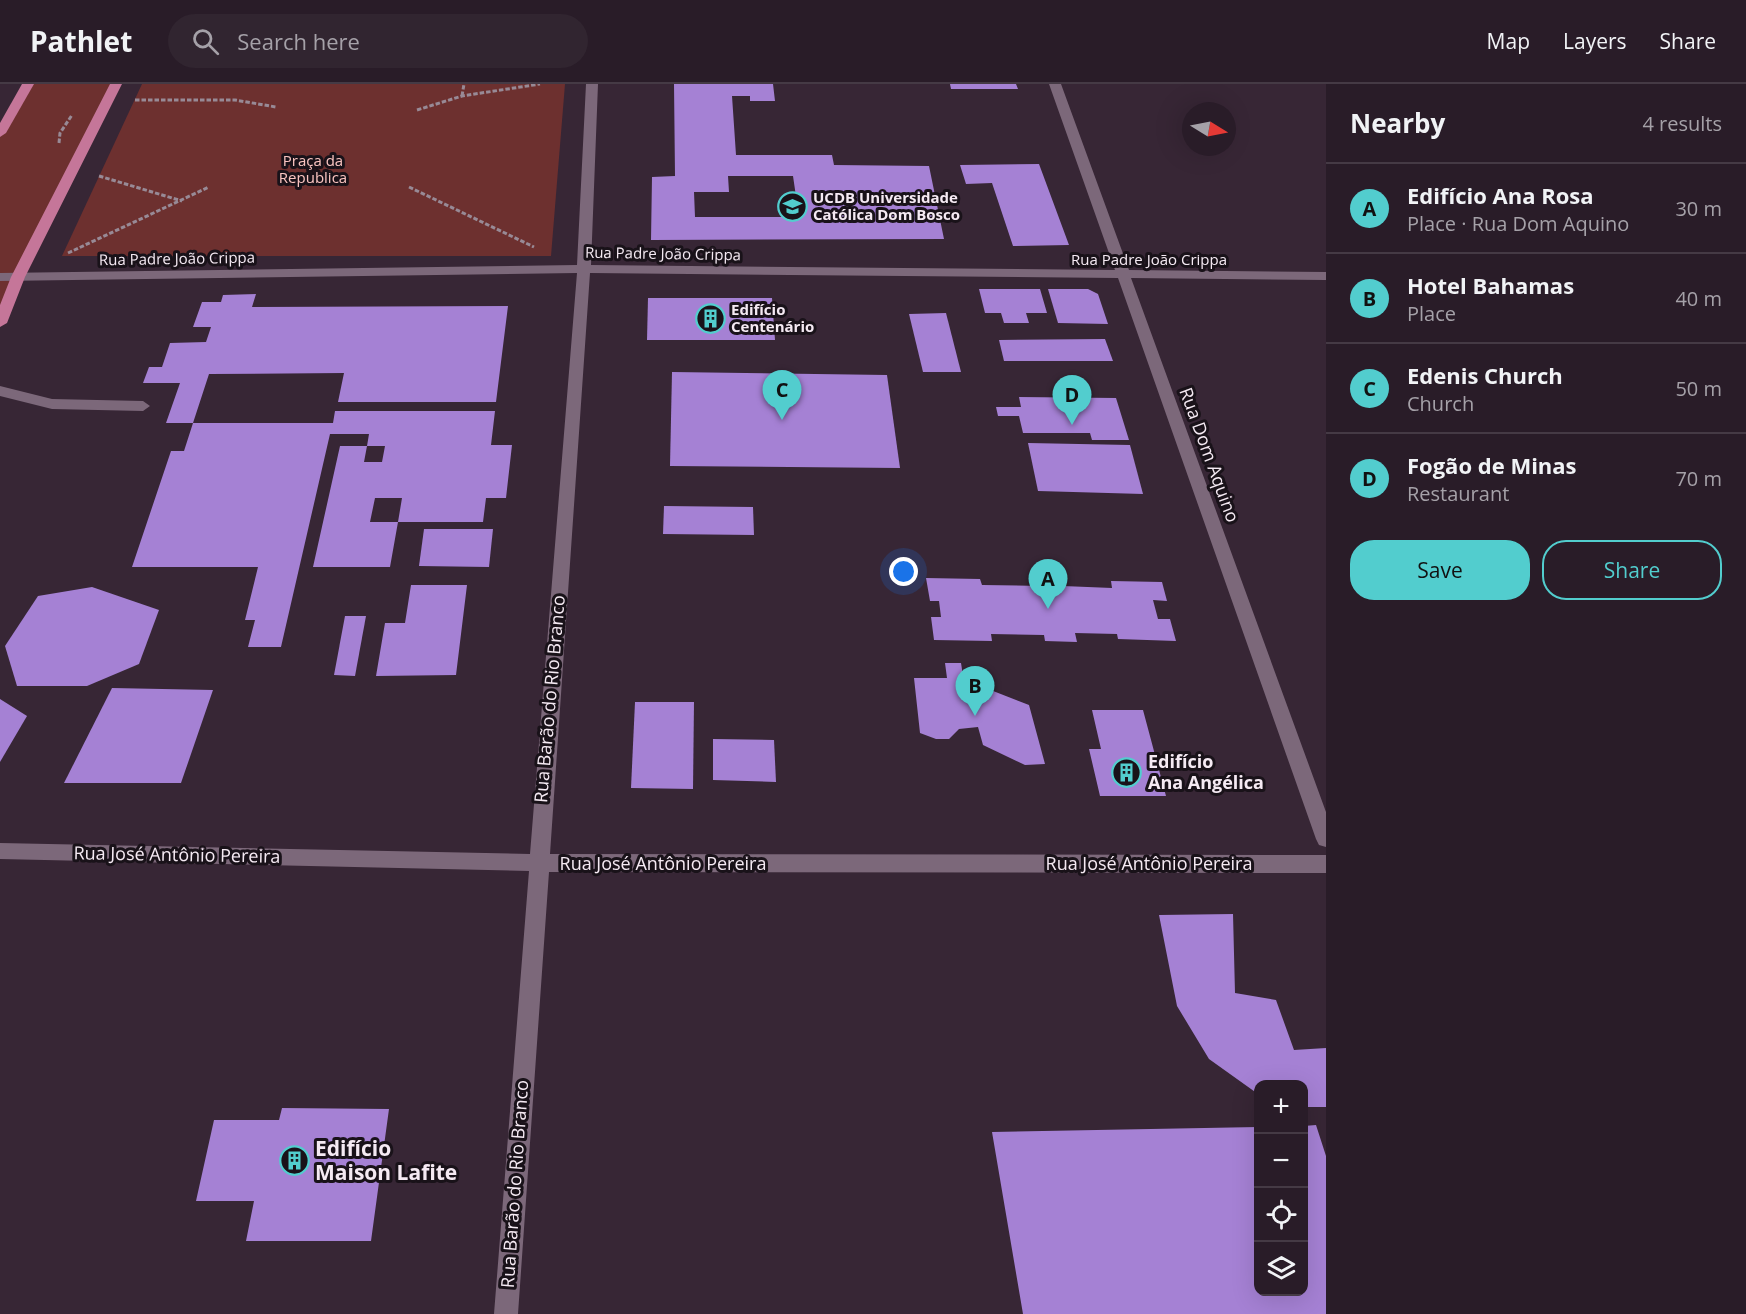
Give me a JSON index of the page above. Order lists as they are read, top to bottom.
{
  "streets": {
    "street": [
      "Rua Padre João Crippa",
      "Rua Dom Aquino",
      "Rua Barão do Rio Branco",
      "Rua José Antônio Pereira"
    ]
  },
  "crossings": [
    ["Rua Padre João Crippa", "Rua Dom Aquino"],
    ["Rua Padre João Crippa", "Rua Barão do Rio Branco"],
    ["Rua Barão do Rio Branco", "Rua José Antônio Pereira"]
  ],
  "parks": ["Praça da Republica"],
  "places": {
    "school or university": ["UCDB Universidade Católica Dom Bosco"],
    "building": ["Edifício Centenário", "Edifício Ana Angélica", "Edifício Maison Lafite"]
  },
  "north": "right",
  "page": {
    "header": "Pathlet",
    "search": "Search here",
    "nav": ["Map", "Layers", "Share"],
    "heading": ["Nearby", "4 results"],
    "list": [
      {
        "mark": "A",
        "name": "Edifício Ana Rosa",
        "note": "Place · Rua Dom Aquino",
        "value": "30 m"
      },
      {
        "mark": "B",
        "name": "Hotel Bahamas",
        "note": "Place",
        "value": "40 m"
      },
      {
        "mark": "C",
        "name": "Edenis Church",
        "note": "Church",
        "value": "50 m"
      },
      {
        "mark": "D",
        "name": "Fogão de Minas",
        "note": "Restaurant",
        "value": "70 m"
      }
    ],
    "pins": [
      "C",
      "D",
      "A",
      "B"
    ],
    "buttons": ["Save", "Share"],
    "map_buttons": ["+", "−"]
  }
}
